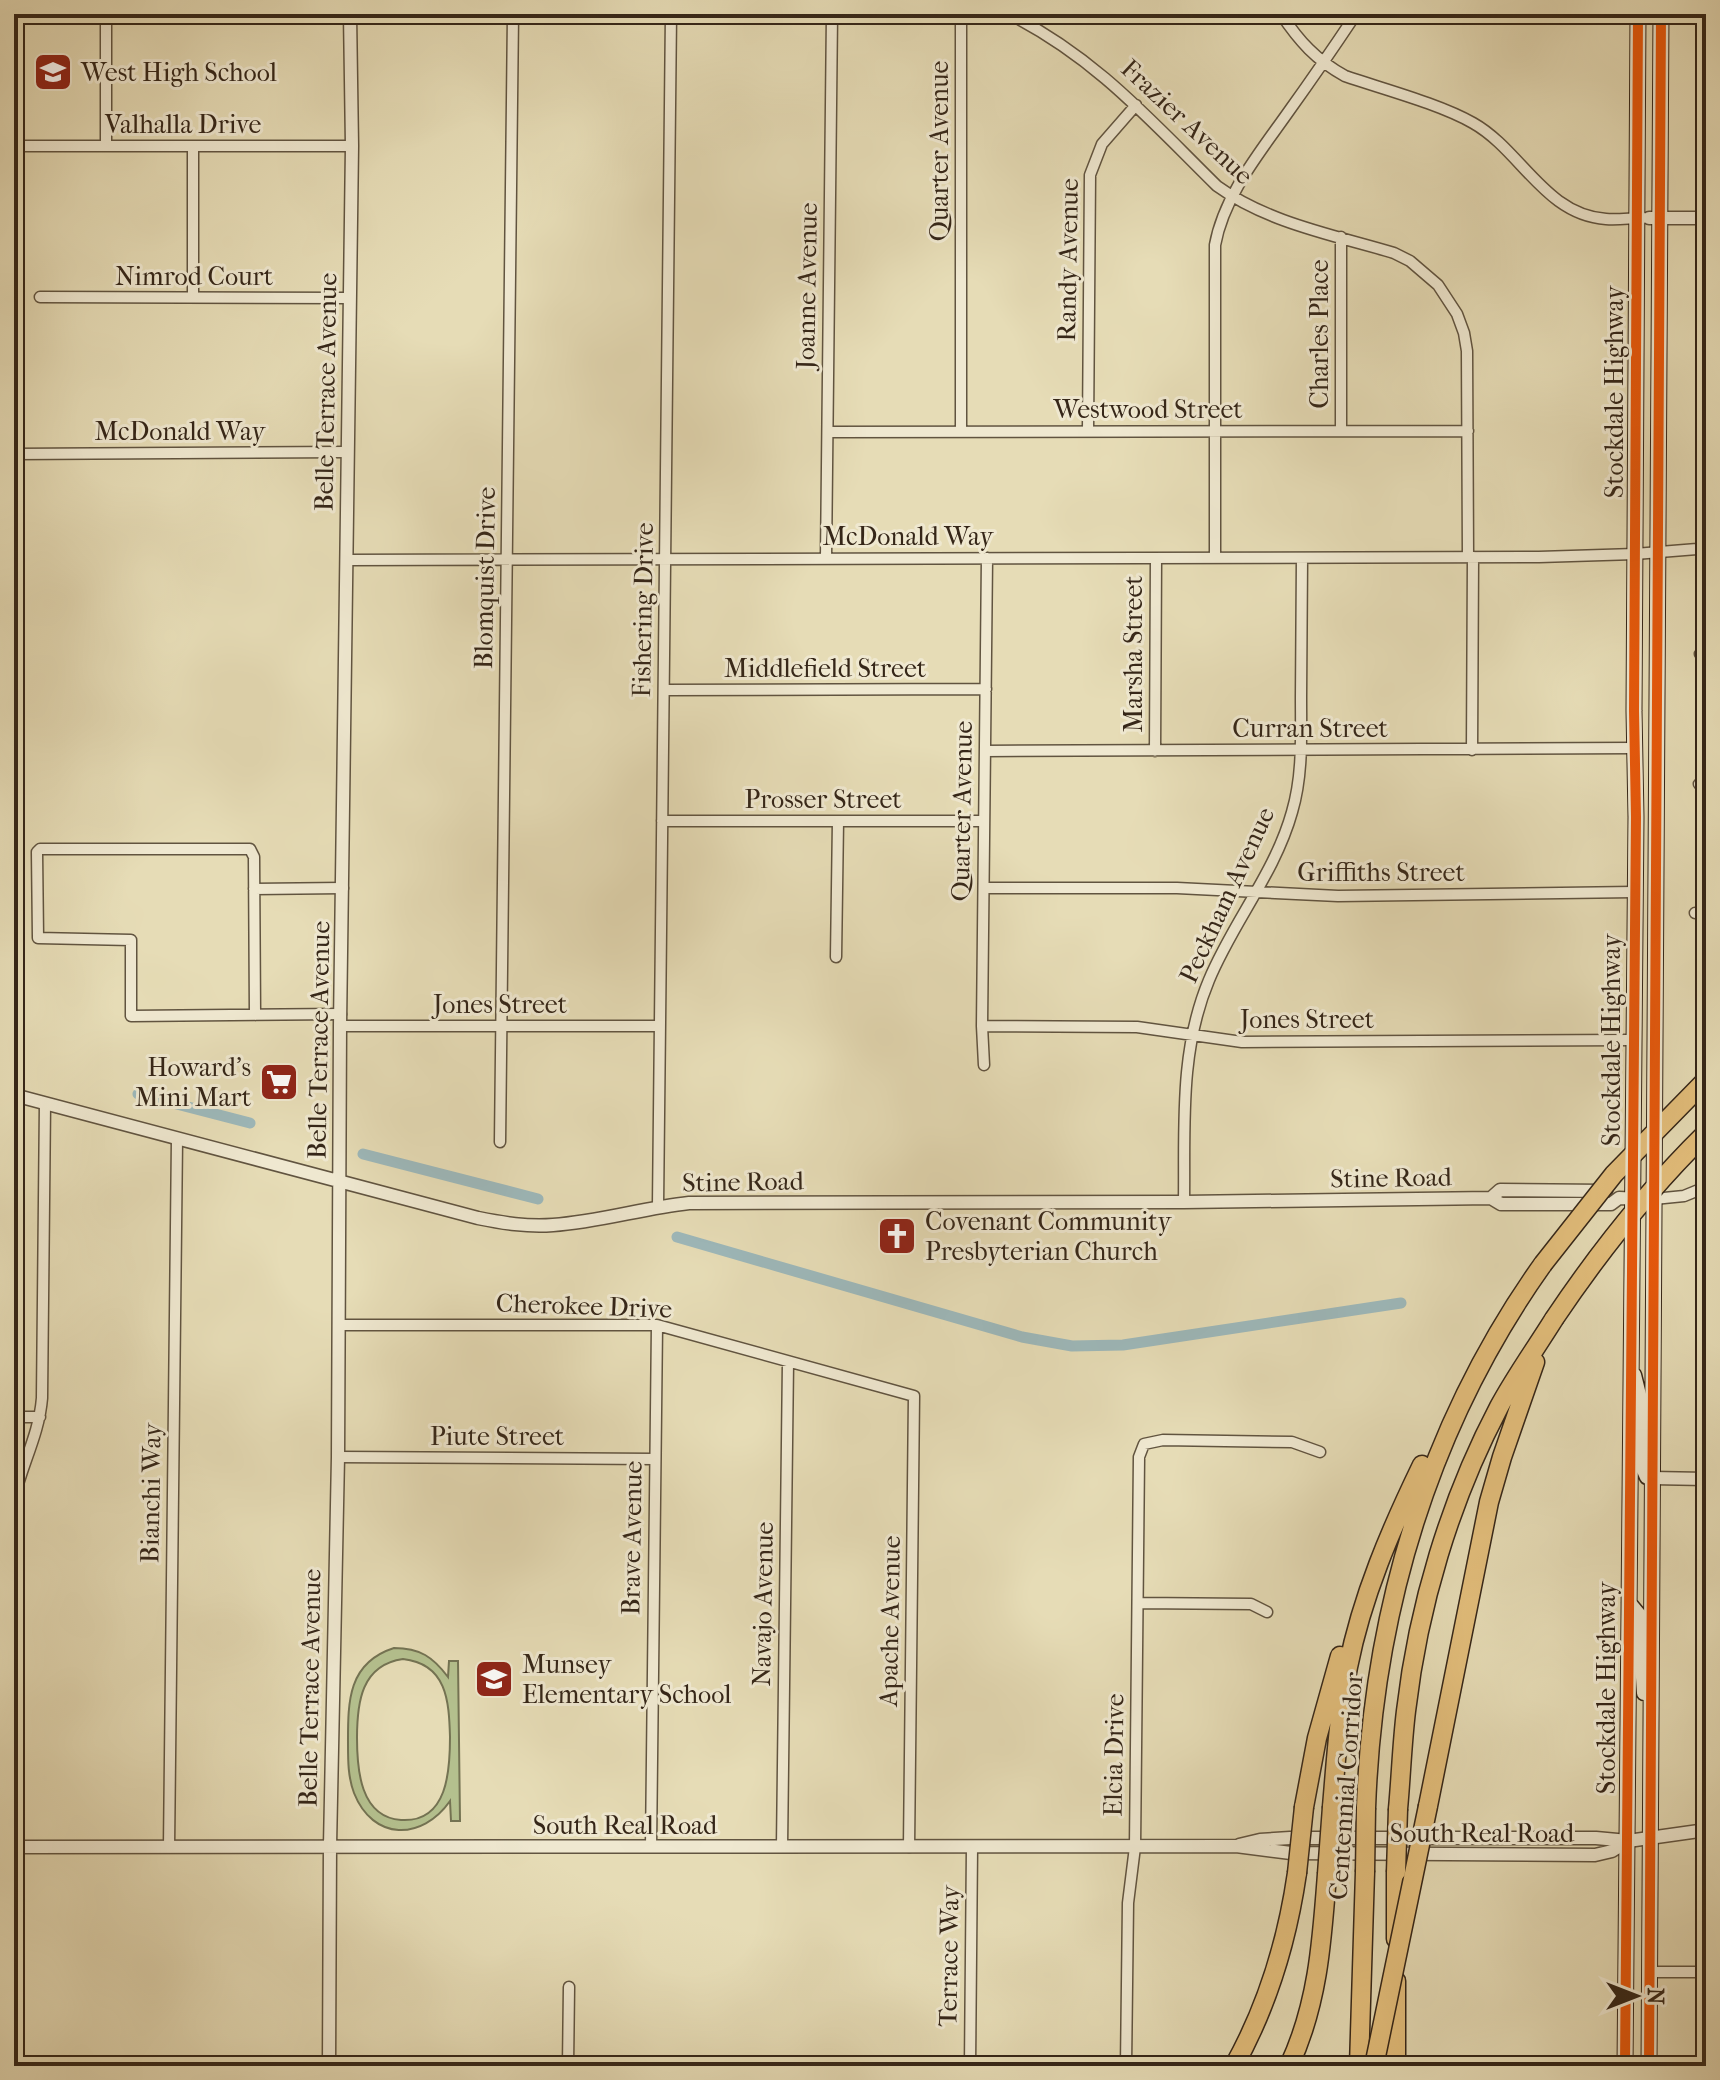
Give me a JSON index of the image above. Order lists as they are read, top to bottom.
{
  "streets": {
    "highway": ["Centennial Corridor"],
    "main road": ["Stockdale Highway"],
    "street": [
      "Frazier Avenue",
      "Valhalla Drive",
      "Quarter Avenue",
      "Randy Avenue",
      "Nimrod Court",
      "Joanne Avenue",
      "Charles Place",
      "Belle Terrace Avenue",
      "Westwood Street",
      "McDonald Way",
      "Blomquist Drive",
      "Fishering Drive",
      "Marsha Street",
      "Middlefield Street",
      "Curran Street",
      "Prosser Street",
      "Griffiths Street",
      "Peckham Avenue",
      "Jones Street",
      "Stine Road",
      "Cherokee Drive",
      "Piute Street",
      "Bianchi Way",
      "Brave Avenue",
      "Navajo Avenue",
      "Apache Avenue",
      "Elcia Drive",
      "South Real Road",
      "Terrace Way"
    ]
  },
  "crossings": [
    ["Frazier Avenue", "Randy Avenue"],
    ["Frazier Avenue", "Charles Place"],
    ["Frazier Avenue", "Westwood Street"],
    ["Frazier Avenue", "McDonald Way"],
    ["Frazier Avenue", "Curran Street"],
    ["Valhalla Drive", "Belle Terrace Avenue"],
    ["Quarter Avenue", "Westwood Street"],
    ["Quarter Avenue", "McDonald Way"],
    ["Quarter Avenue", "Middlefield Street"],
    ["Quarter Avenue", "Curran Street"],
    ["Quarter Avenue", "Prosser Street"],
    ["Quarter Avenue", "Griffiths Street"],
    ["Quarter Avenue", "Jones Street"],
    ["Randy Avenue", "Westwood Street"],
    ["Nimrod Court", "Belle Terrace Avenue"],
    ["Joanne Avenue", "Westwood Street"],
    ["Joanne Avenue", "McDonald Way"],
    ["Charles Place", "Westwood Street"],
    ["Belle Terrace Avenue", "McDonald Way"],
    ["Belle Terrace Avenue", "Jones Street"],
    ["Belle Terrace Avenue", "Stine Road"],
    ["Belle Terrace Avenue", "Cherokee Drive"],
    ["Belle Terrace Avenue", "Piute Street"],
    ["Belle Terrace Avenue", "South Real Road"],
    ["Stockdale Highway", "McDonald Way"],
    ["Stockdale Highway", "Curran Street"],
    ["Stockdale Highway", "Griffiths Street"],
    ["Stockdale Highway", "Jones Street"],
    ["Stockdale Highway", "Stine Road"],
    ["Stockdale Highway", "South Real Road"],
    ["McDonald Way", "Blomquist Drive"],
    ["McDonald Way", "Fishering Drive"],
    ["McDonald Way", "Marsha Street"],
    ["McDonald Way", "Peckham Avenue"],
    ["Blomquist Drive", "Jones Street"],
    ["Fishering Drive", "Middlefield Street"],
    ["Fishering Drive", "Prosser Street"],
    ["Fishering Drive", "Jones Street"],
    ["Fishering Drive", "Stine Road"],
    ["Marsha Street", "Curran Street"],
    ["Curran Street", "Peckham Avenue"],
    ["Griffiths Street", "Peckham Avenue"],
    ["Peckham Avenue", "Jones Street"],
    ["Peckham Avenue", "Stine Road"],
    ["Stine Road", "Bianchi Way"],
    ["Cherokee Drive", "Brave Avenue"],
    ["Cherokee Drive", "Navajo Avenue"],
    ["Cherokee Drive", "Apache Avenue"],
    ["Piute Street", "Brave Avenue"],
    ["Bianchi Way", "South Real Road"],
    ["Brave Avenue", "South Real Road"],
    ["Navajo Avenue", "South Real Road"],
    ["Apache Avenue", "South Real Road"],
    ["Elcia Drive", "South Real Road"],
    ["South Real Road", "Terrace Way"]
  ],
  "places": {
    "school or university": ["West High School", "Munsey Elementary School"],
    "supermarket": ["Howard's Mini Mart"],
    "church": ["Covenant Community Presbyterian Church"]
  },
  "north": "right"
}
